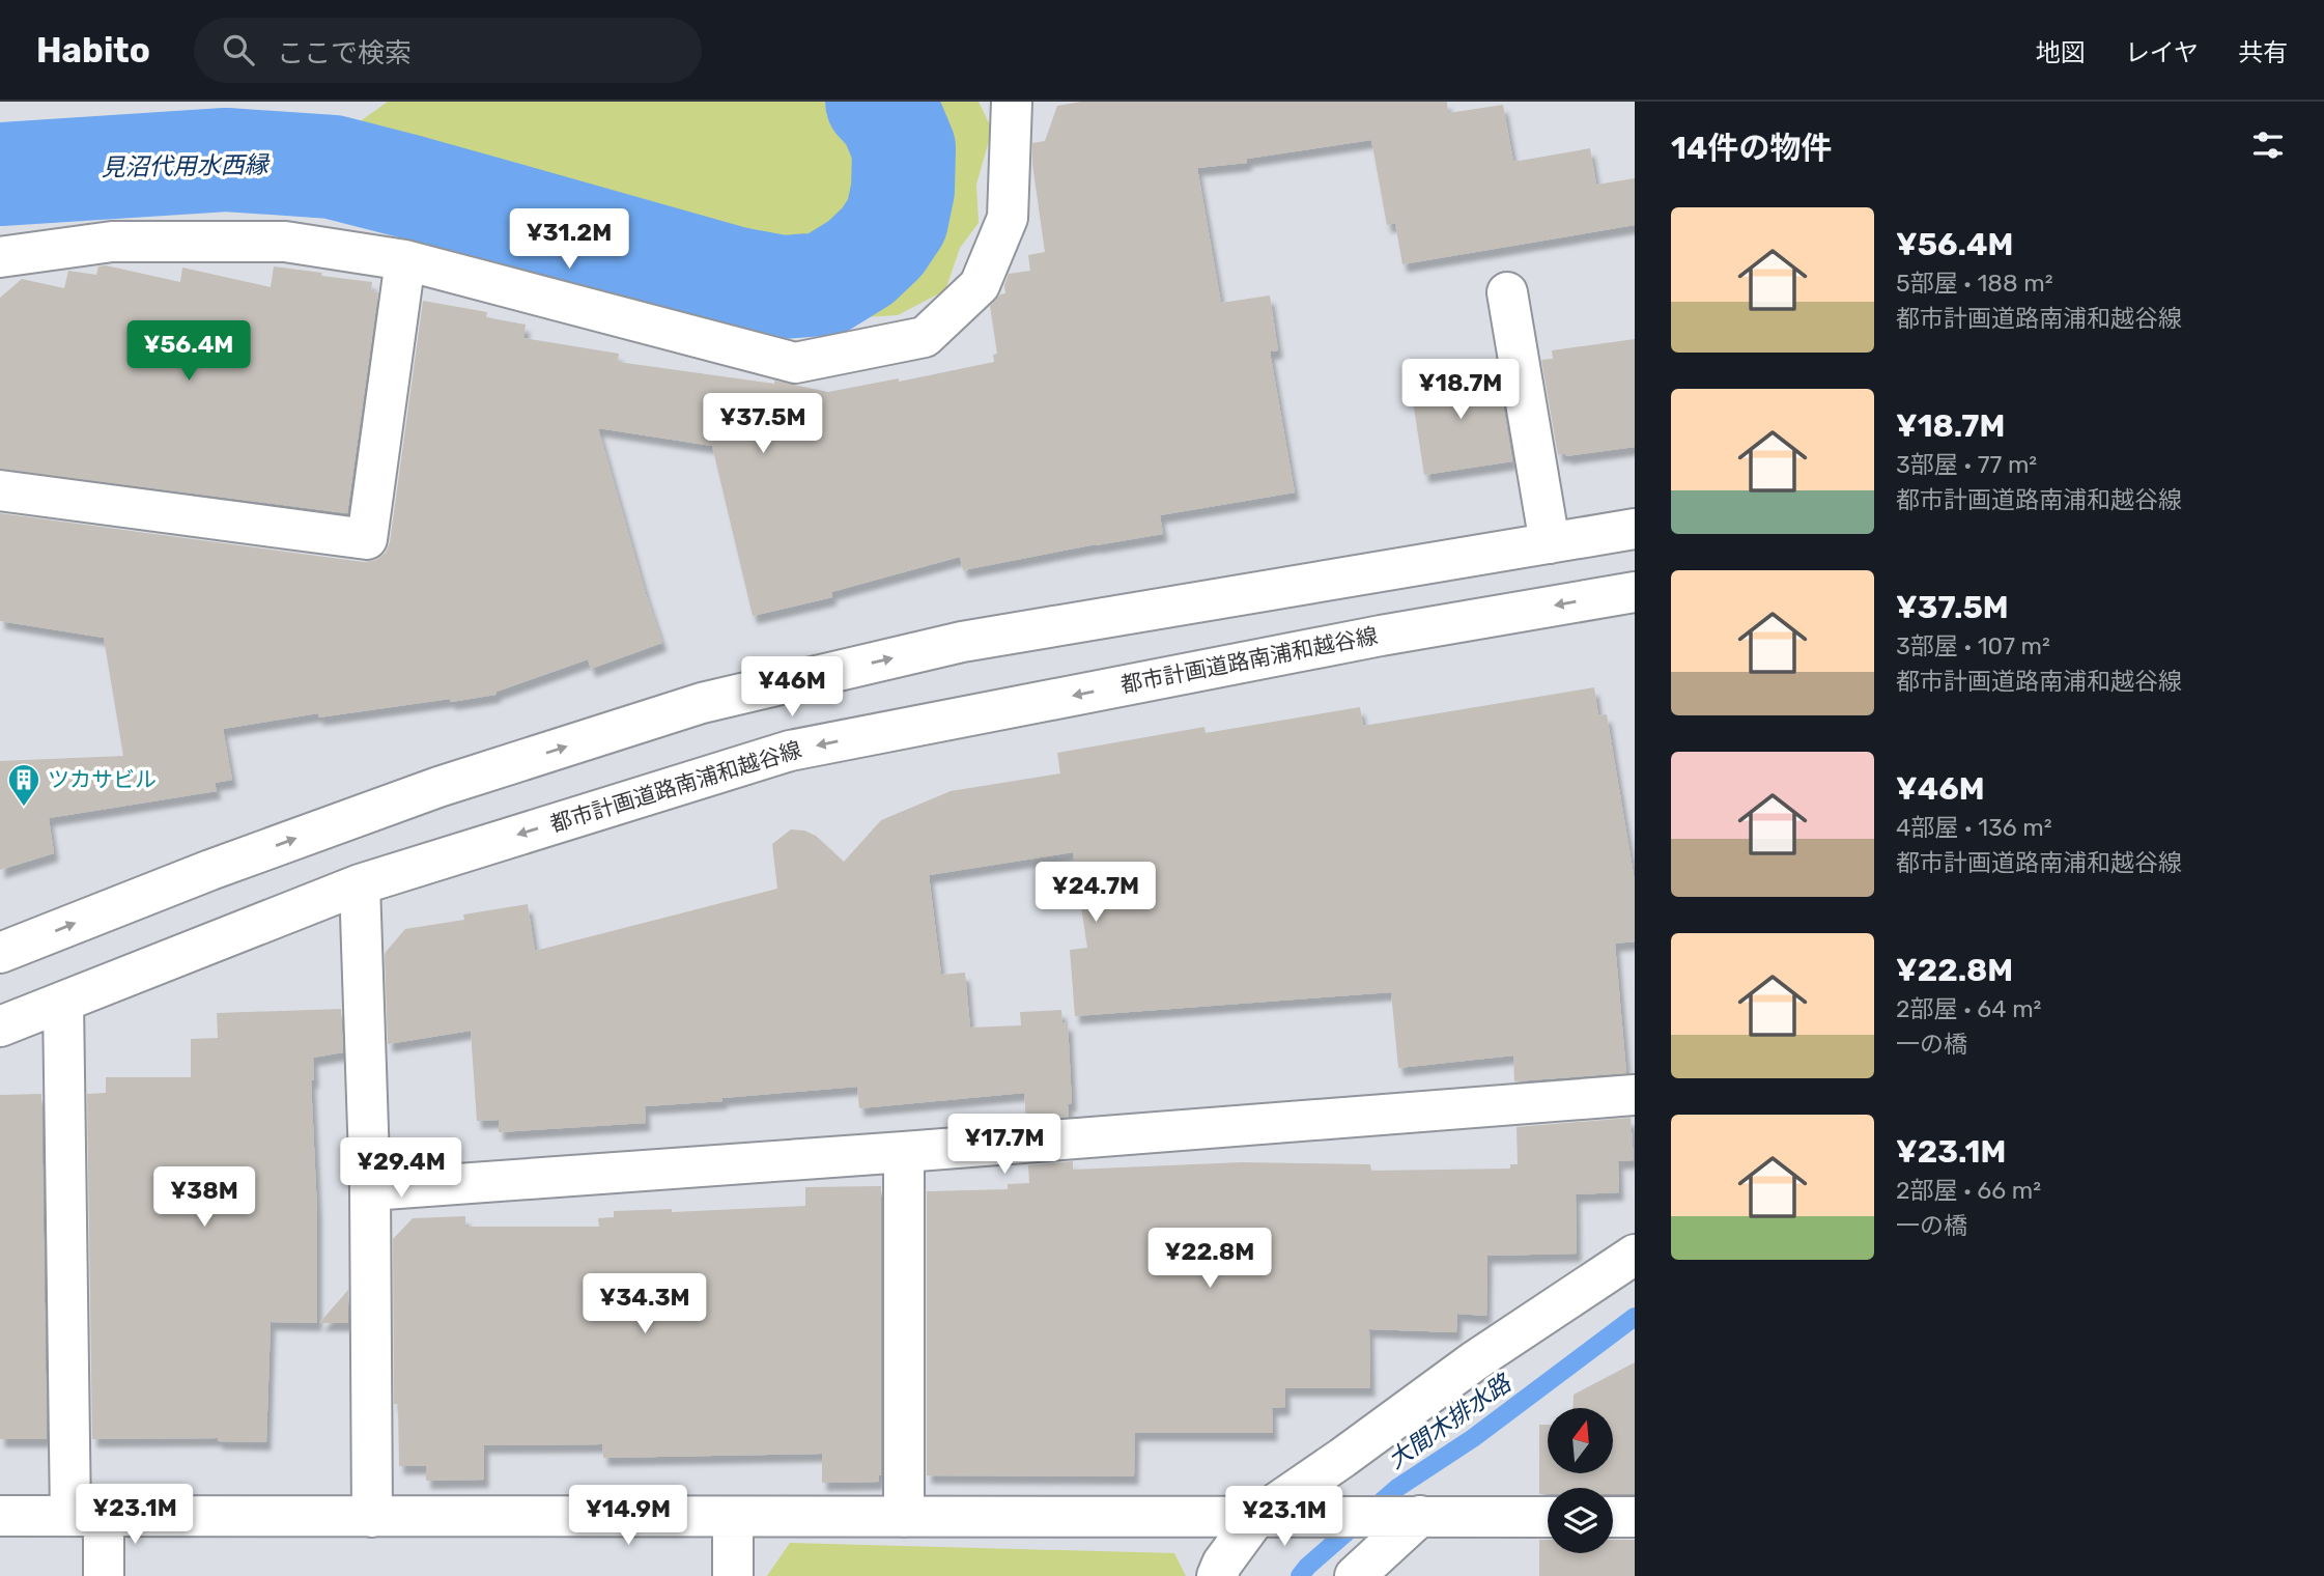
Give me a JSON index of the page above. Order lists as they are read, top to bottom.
{
  "streets": {
    "street": ["都市計画道路南浦和越谷線"]
  },
  "water": ["見沼代用水西縁", "大間木排水路"],
  "places": {
    "building": ["ツカサビル"]
  },
  "north": "top",
  "page": {
    "header": "Habito",
    "search": "ここで検索",
    "nav": ["地図", "レイヤ", "共有"],
    "heading": "14件の物件",
    "list": [
      {
        "name": "¥56.4M",
        "note": "5部屋 · 188 m² · 都市計画道路南浦和越谷線"
      },
      {
        "name": "¥18.7M",
        "note": "3部屋 · 77 m² · 都市計画道路南浦和越谷線"
      },
      {
        "name": "¥37.5M",
        "note": "3部屋 · 107 m² · 都市計画道路南浦和越谷線"
      },
      {
        "name": "¥46M",
        "note": "4部屋 · 136 m² · 都市計画道路南浦和越谷線"
      },
      {
        "name": "¥22.8M",
        "note": "2部屋 · 64 m² · 一の橋"
      },
      {
        "name": "¥23.1M",
        "note": "2部屋 · 66 m² · 一の橋"
      }
    ],
    "price": [
      "¥31.2M",
      "¥56.4M",
      "¥18.7M",
      "¥37.5M",
      "¥46M",
      "¥24.7M",
      "¥17.7M",
      "¥29.4M",
      "¥38M",
      "¥22.8M",
      "¥34.3M",
      "¥23.1M",
      "¥14.9M",
      "¥23.1M"
    ]
  }
}
